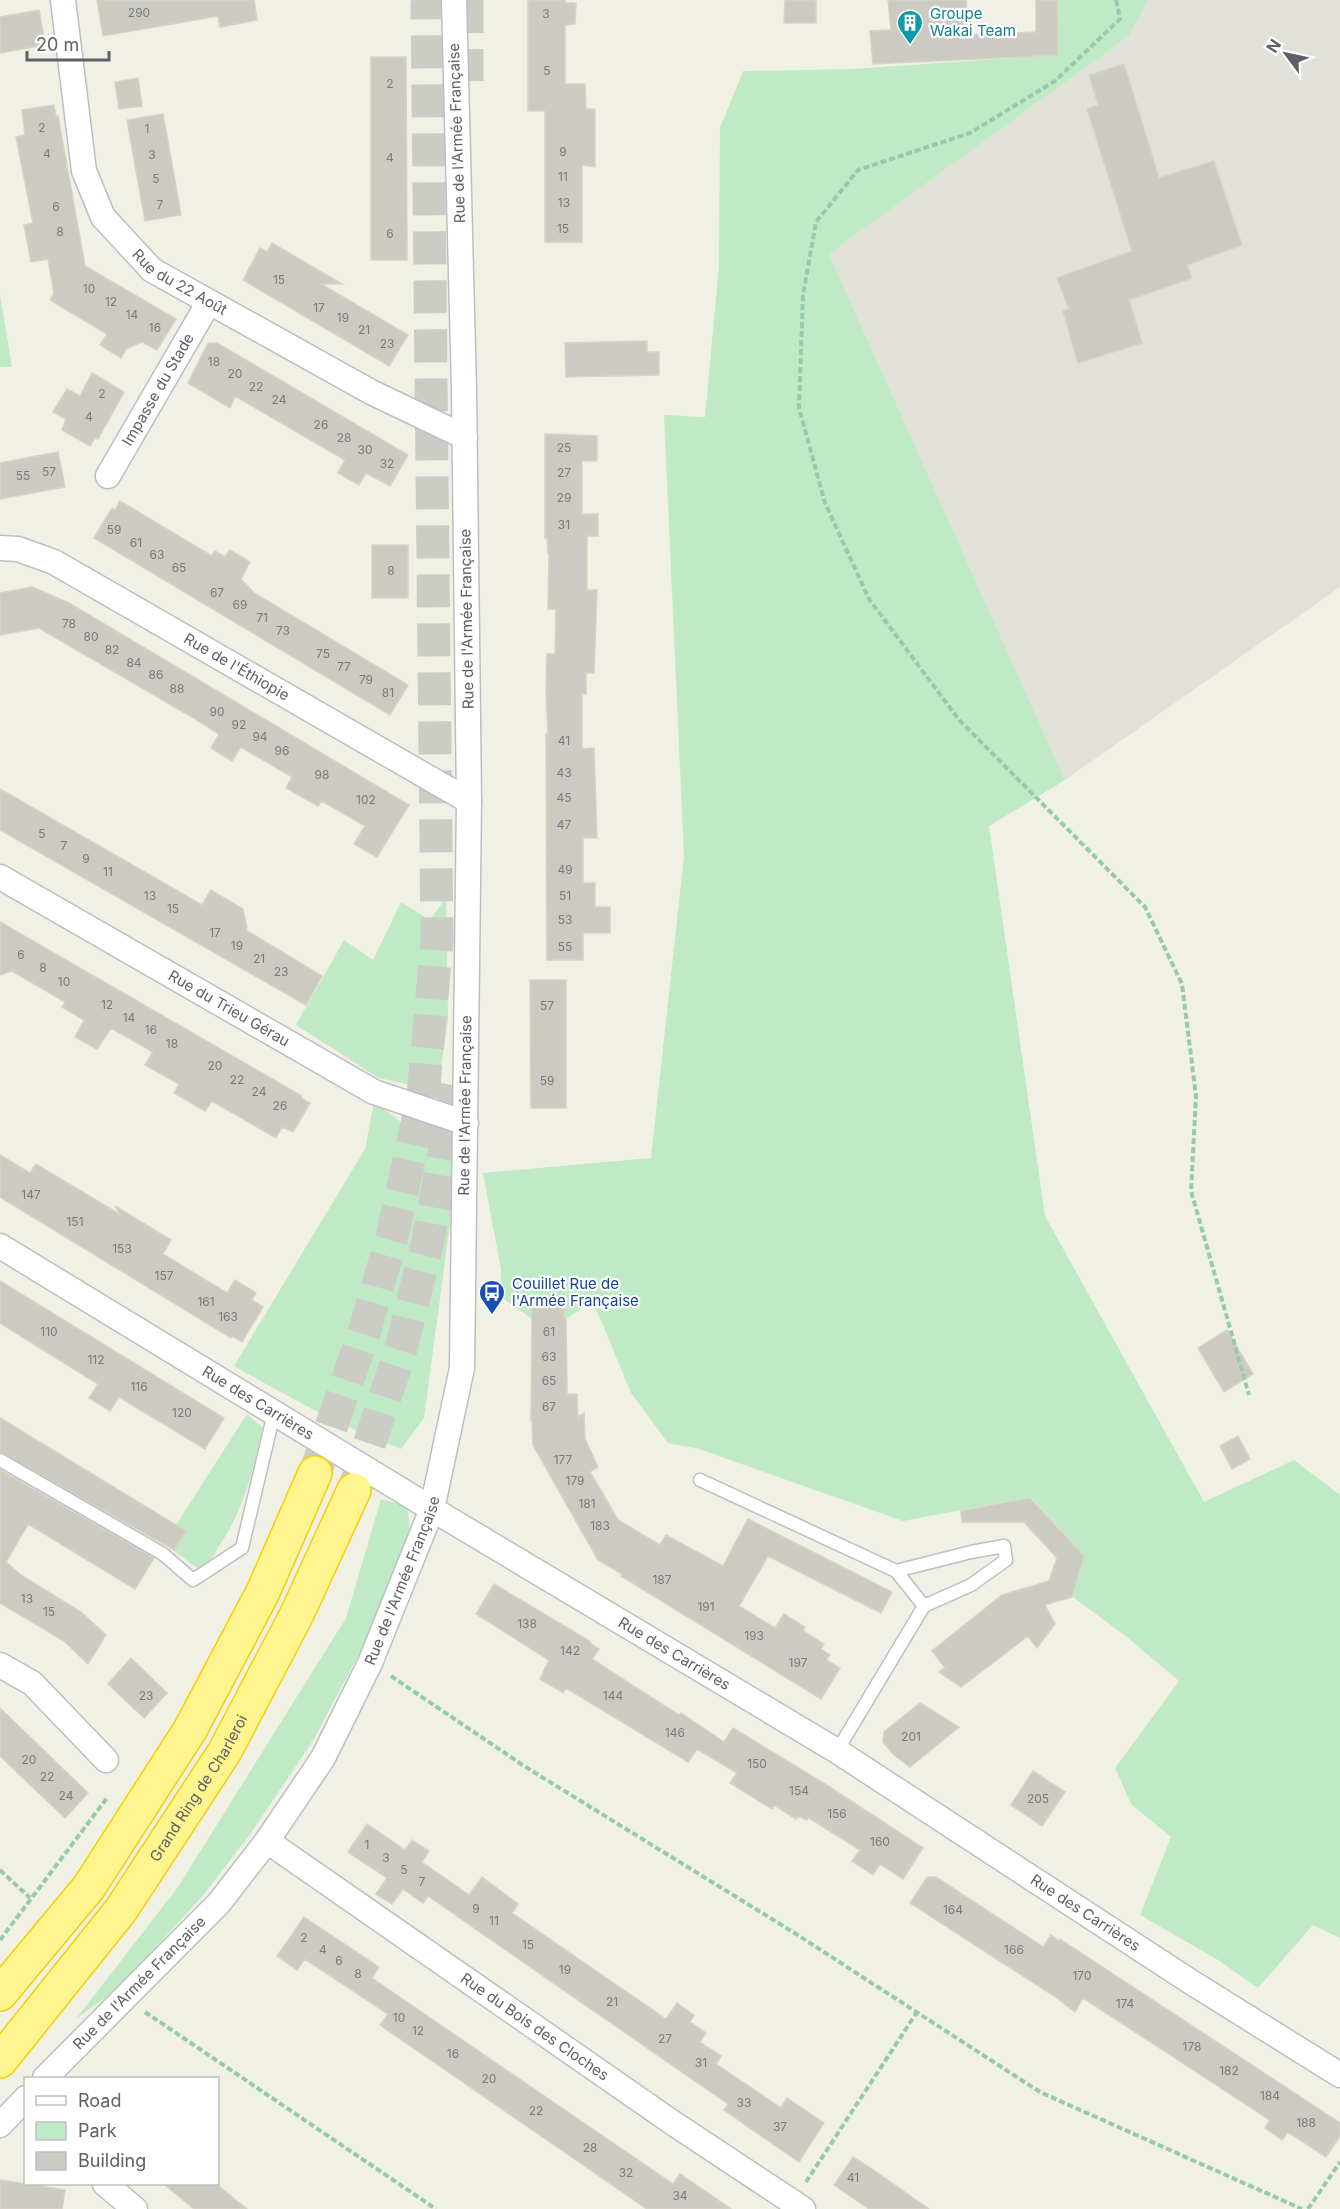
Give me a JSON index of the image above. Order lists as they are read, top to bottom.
{
  "streets": {
    "highway": ["Grand Ring de Charleroi"],
    "street": [
      "Rue de l'Armée Française",
      "Rue du 22 Août",
      "Impasse du Stade",
      "Rue de l'Éthiopie",
      "Rue du Trieu Gérau",
      "Rue des Carrières",
      "Rue du Bois des Cloches"
    ]
  },
  "crossings": [
    ["Rue de l'Armée Française", "Rue du 22 Août"],
    ["Rue de l'Armée Française", "Rue de l'Éthiopie"],
    ["Rue de l'Armée Française", "Rue du Trieu Gérau"],
    ["Rue de l'Armée Française", "Rue des Carrières"],
    ["Rue de l'Armée Française", "Rue du Bois des Cloches"],
    ["Rue du 22 Août", "Impasse du Stade"]
  ],
  "places": {
    "building": ["Groupe Wakai Team"],
    "bus stop": ["Couillet Rue de l'Armée Française"]
  },
  "house_numbers": [
    "290",
    "3",
    "5",
    "2",
    "2",
    "1",
    "9",
    "4",
    "3",
    "4",
    "11",
    "5",
    "13",
    "7",
    "6",
    "15",
    "8",
    "6",
    "15",
    "10",
    "12",
    "17",
    "14",
    "19",
    "16",
    "21",
    "23",
    "18",
    "20",
    "22",
    "2",
    "24",
    "4",
    "26",
    "28",
    "25",
    "30",
    "32",
    "57",
    "27",
    "55",
    "29",
    "31",
    "59",
    "61",
    "63",
    "65",
    "8",
    "67",
    "69",
    "71",
    "78",
    "73",
    "80",
    "82",
    "75",
    "84",
    "77",
    "86",
    "79",
    "88",
    "81",
    "90",
    "92",
    "94",
    "41",
    "96",
    "43",
    "98",
    "45",
    "102",
    "47",
    "5",
    "7",
    "9",
    "49",
    "11",
    "13",
    "51",
    "15",
    "53",
    "17",
    "19",
    "55",
    "6",
    "21",
    "8",
    "23",
    "10",
    "12",
    "57",
    "14",
    "16",
    "18",
    "20",
    "22",
    "59",
    "24",
    "26",
    "147",
    "151",
    "153",
    "157",
    "161",
    "163",
    "110",
    "61",
    "63",
    "112",
    "65",
    "116",
    "67",
    "120",
    "177",
    "179",
    "181",
    "183",
    "187",
    "13",
    "191",
    "15",
    "138",
    "193",
    "142",
    "197",
    "23",
    "144",
    "146",
    "201",
    "20",
    "150",
    "22",
    "154",
    "24",
    "205",
    "156",
    "160",
    "1",
    "3",
    "5",
    "7",
    "9",
    "164",
    "11",
    "2",
    "15",
    "4",
    "166",
    "6",
    "19",
    "8",
    "170",
    "21",
    "174",
    "10",
    "12",
    "27",
    "178",
    "16",
    "31",
    "182",
    "20",
    "184",
    "33",
    "22",
    "188",
    "37",
    "28",
    "32",
    "41",
    "34"
  ],
  "legend": ["Road", "Park", "Building"],
  "scale_bar": "20 m",
  "north": "top left"
}
